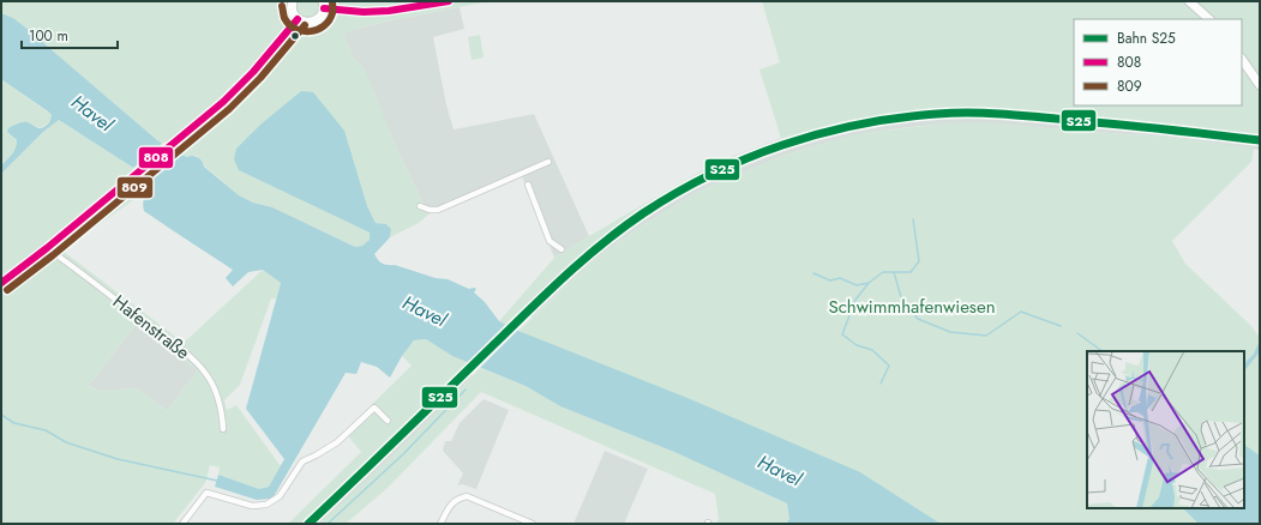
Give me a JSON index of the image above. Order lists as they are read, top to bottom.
{
  "streets": {
    "street": ["Hafenstraße"]
  },
  "water": ["Havel"],
  "parks": ["Schwimmhafenwiesen"],
  "lines": ["transit line 808", "transit line 809", "rail line S25"],
  "legend": ["Bahn S25", "808", "809"],
  "scale_bar": "100 m"
}
